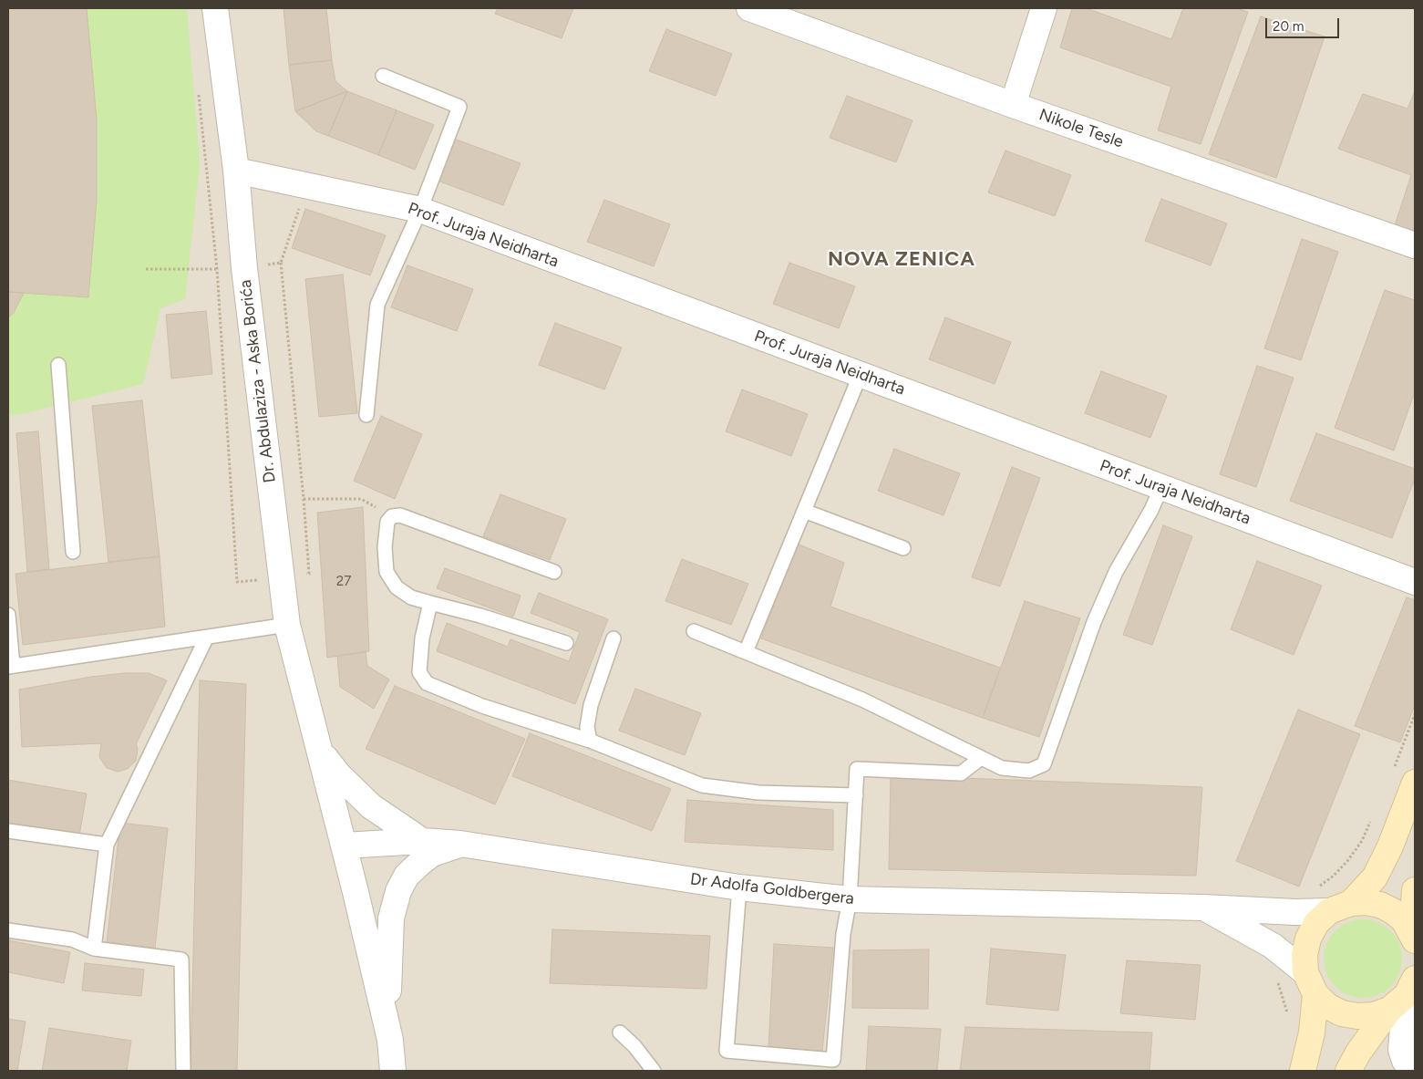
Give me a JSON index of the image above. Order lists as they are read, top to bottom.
{
  "streets": {
    "street": [
      "Nikole Tesle",
      "Prof. Juraja Neidharta",
      "Dr. Abdulaziza - Aska Borića",
      "Dr Adolfa Goldbergera"
    ]
  },
  "crossings": [
    ["Prof. Juraja Neidharta", "Dr. Abdulaziza - Aska Borića"],
    ["Dr. Abdulaziza - Aska Borića", "Dr Adolfa Goldbergera"]
  ],
  "districts": ["NOVA ZENICA"],
  "house_numbers": ["27"],
  "scale_bar": "20 m"
}
